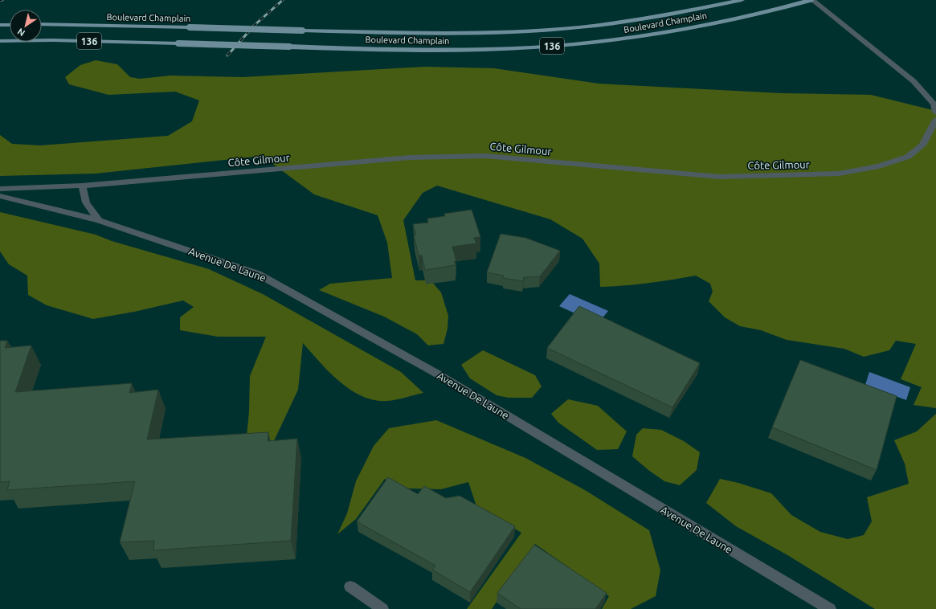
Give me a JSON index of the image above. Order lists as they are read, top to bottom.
{
  "streets": {
    "main road": ["Boulevard Champlain", "136"],
    "street": ["Côte Gilmour", "Avenue De Laune"]
  },
  "north": "bottom left"
}
